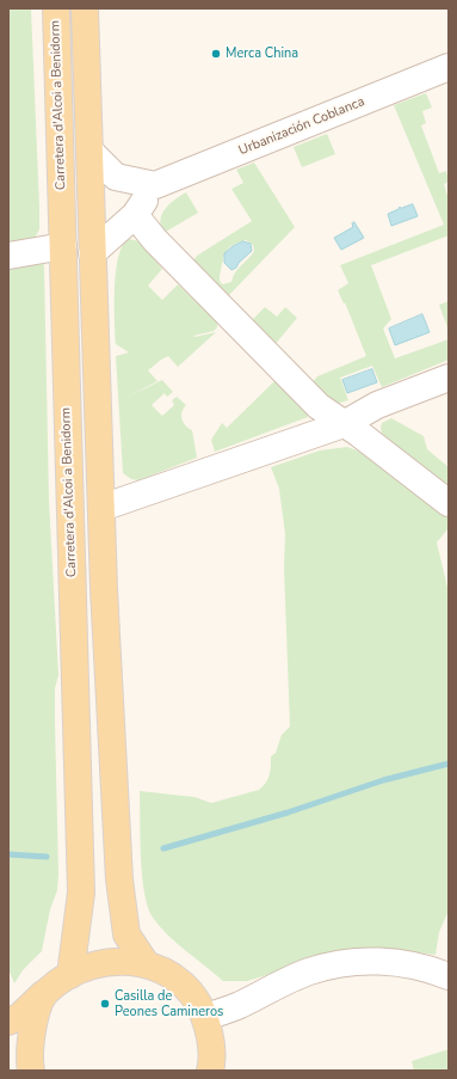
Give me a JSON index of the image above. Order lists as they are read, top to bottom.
{
  "streets": {
    "main road": ["Carretera d'Alcoi a Benidorm"],
    "street": ["Urbanización Coblanca"]
  },
  "places": ["Merca China", "Casilla de Peones Camineros"]
}
